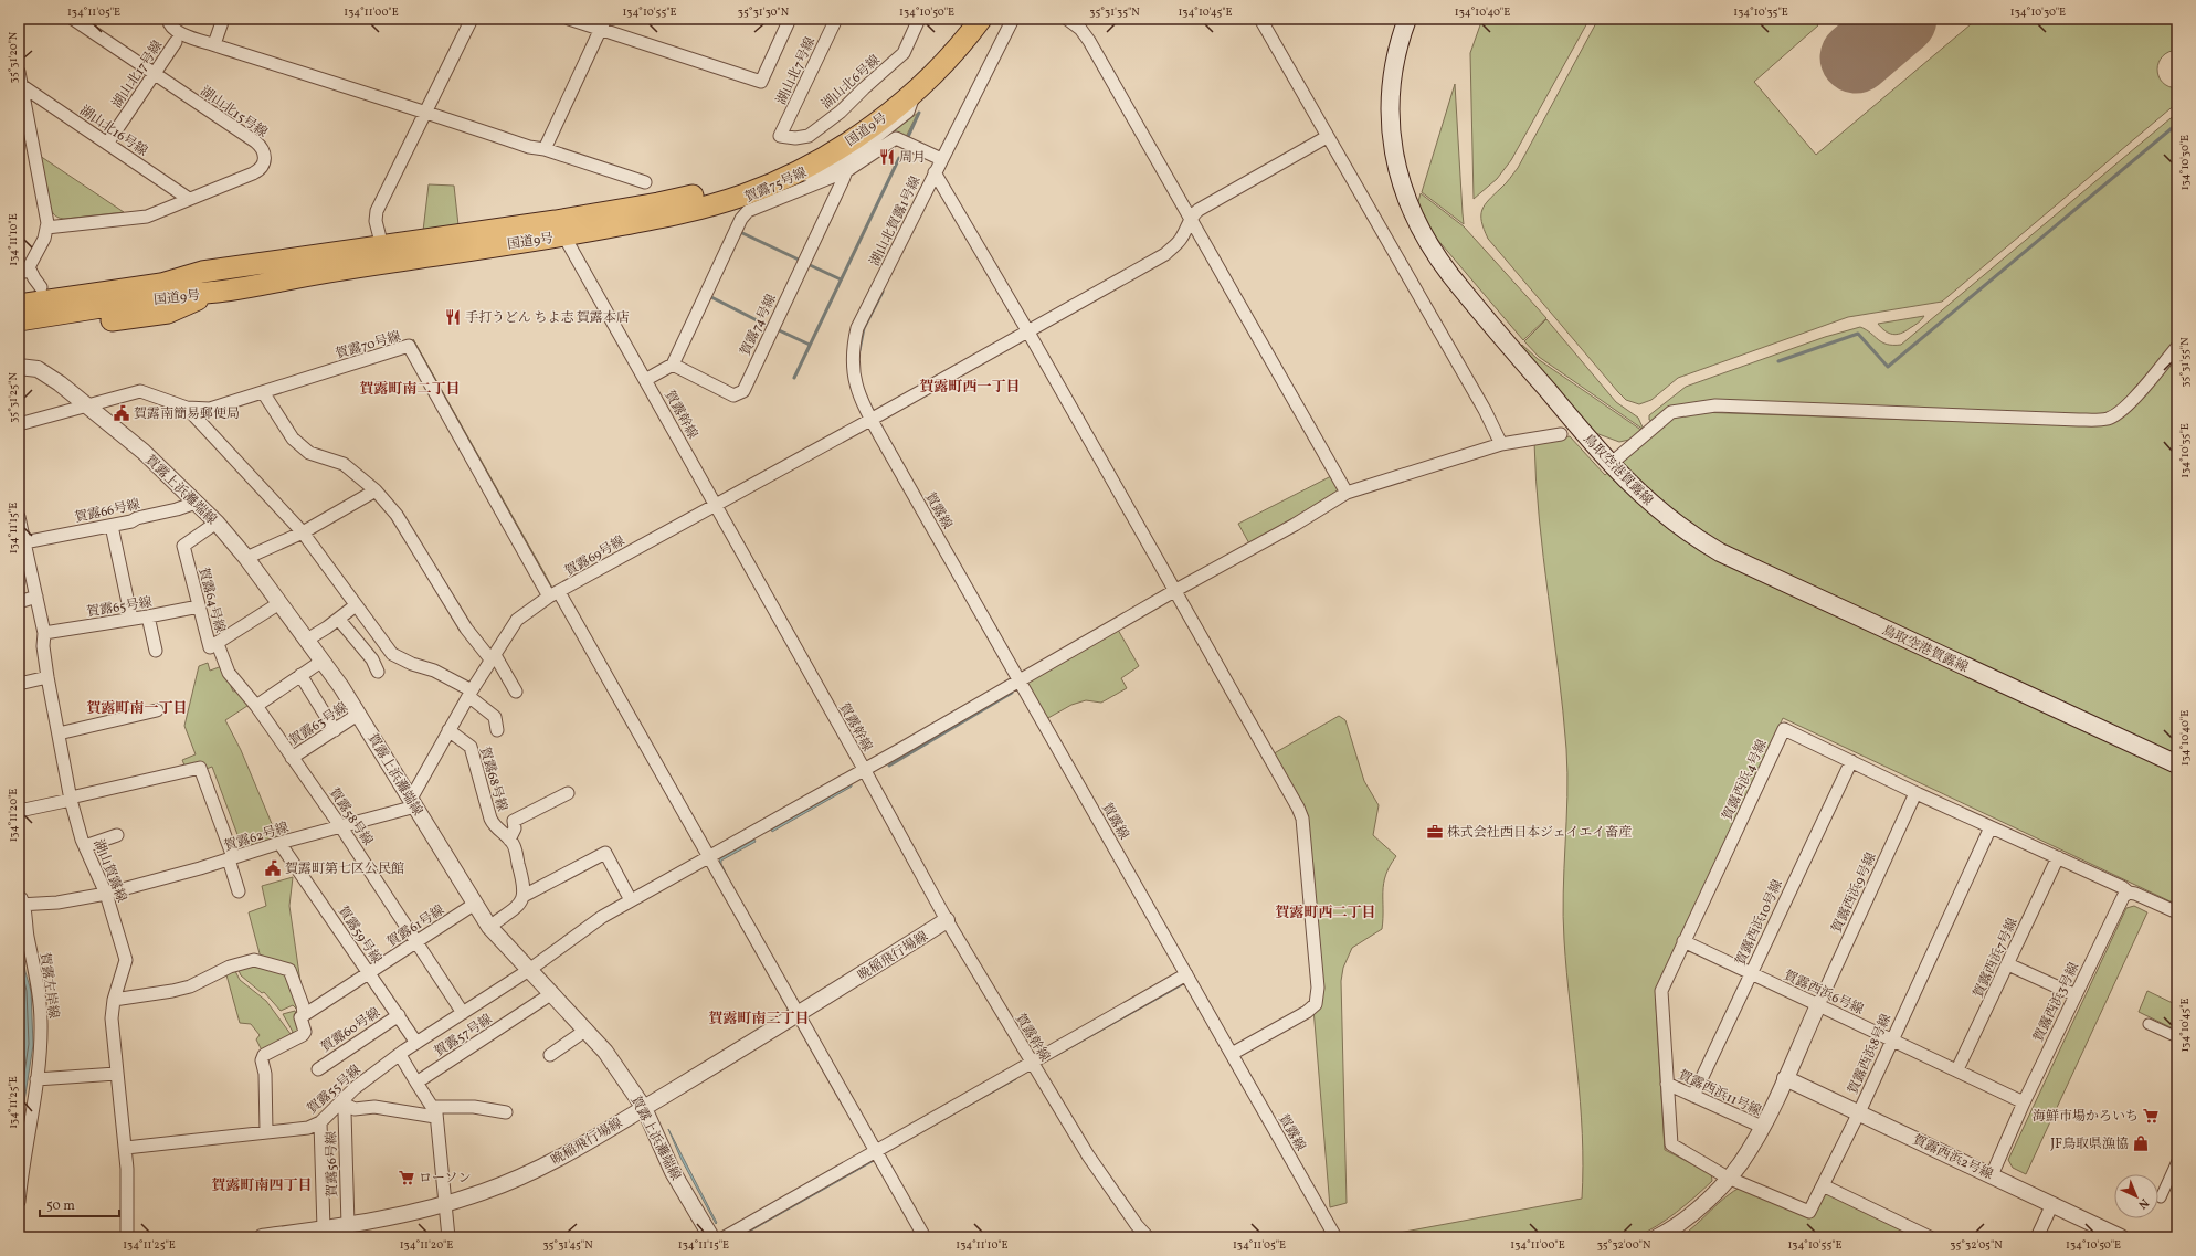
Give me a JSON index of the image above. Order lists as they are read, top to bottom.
{
  "streets": {
    "highway": ["国道9号"],
    "main road": ["鳥取空港賀露線"],
    "street": [
      "湖山北7号線",
      "湖山北17号線",
      "湖山北6号線",
      "湖山北15号線",
      "湖山北16号線",
      "賀露75号線",
      "湖山北賀露1号線",
      "賀露74号線",
      "賀露70号線",
      "賀露幹線",
      "賀露上浜灘端線",
      "賀露66号線",
      "賀露線",
      "賀露69号線",
      "賀露64号線",
      "賀露65号線",
      "賀露63号線",
      "賀露68号線",
      "賀露西浜4号線",
      "賀露58号線",
      "賀露62号線",
      "湖山賀露線",
      "賀露西浜9号線",
      "賀露西浜10号線",
      "賀露61号線",
      "賀露59号線",
      "晩稲飛行場線",
      "賀露西浜7号線",
      "賀露左岸線",
      "賀露西浜6号線",
      "賀露西浜3号線",
      "賀露60号線",
      "賀露57号線",
      "賀露西浜8号線",
      "賀露55号線",
      "賀露西浜11号線",
      "賀露西浜2号線",
      "賀露56号線"
    ]
  },
  "crossings": [
    ["湖山北7号線", "湖山北6号線"],
    ["湖山北17号線", "湖山北15号線"],
    ["湖山北17号線", "湖山北16号線"],
    ["湖山北15号線", "湖山北16号線"],
    ["国道9号", "賀露幹線"],
    ["賀露75号線", "湖山北賀露1号線"],
    ["賀露75号線", "賀露74号線"],
    ["湖山北賀露1号線", "賀露線"],
    ["湖山北賀露1号線", "賀露69号線"],
    ["賀露70号線", "賀露上浜灘端線"],
    ["賀露70号線", "賀露69号線"],
    ["賀露幹線", "賀露69号線"],
    ["賀露幹線", "晩稲飛行場線"],
    ["賀露幹線", "賀露55号線"],
    ["賀露上浜灘端線", "賀露66号線"],
    ["賀露上浜灘端線", "賀露69号線"],
    ["賀露上浜灘端線", "賀露64号線"],
    ["賀露上浜灘端線", "賀露63号線"],
    ["賀露上浜灘端線", "賀露62号線"],
    ["賀露上浜灘端線", "賀露61号線"],
    ["賀露上浜灘端線", "晩稲飛行場線"],
    ["賀露上浜灘端線", "賀露57号線"],
    ["賀露上浜灘端線", "賀露55号線"],
    ["賀露66号線", "湖山賀露線"],
    ["賀露線", "賀露69号線"],
    ["賀露線", "賀露55号線"],
    ["賀露69号線", "賀露68号線"],
    ["賀露69号線", "賀露62号線"],
    ["賀露64号線", "賀露65号線"],
    ["賀露64号線", "賀露58号線"],
    ["賀露65号線", "湖山賀露線"],
    ["賀露63号線", "賀露58号線"],
    ["賀露西浜4号線", "賀露西浜9号線"],
    ["賀露西浜4号線", "賀露西浜10号線"],
    ["賀露西浜4号線", "賀露西浜7号線"],
    ["賀露西浜4号線", "賀露西浜6号線"],
    ["賀露西浜4号線", "賀露西浜3号線"],
    ["賀露西浜4号線", "賀露西浜8号線"],
    ["賀露西浜4号線", "賀露西浜11号線"],
    ["賀露58号線", "賀露62号線"],
    ["賀露58号線", "賀露61号線"],
    ["賀露58号線", "賀露55号線"],
    ["賀露62号線", "湖山賀露線"],
    ["賀露62号線", "賀露59号線"],
    ["賀露62号線", "賀露左岸線"],
    ["湖山賀露線", "賀露55号線"],
    ["賀露西浜9号線", "賀露西浜6号線"],
    ["賀露西浜10号線", "賀露西浜6号線"],
    ["賀露西浜10号線", "賀露西浜11号線"],
    ["賀露61号線", "賀露59号線"],
    ["賀露59号線", "賀露60号線"],
    ["賀露59号線", "賀露55号線"],
    ["晩稲飛行場線", "賀露56号線"],
    ["賀露西浜7号線", "賀露西浜6号線"],
    ["賀露西浜6号線", "賀露西浜3号線"],
    ["賀露西浜6号線", "賀露西浜8号線"],
    ["賀露西浜3号線", "賀露西浜2号線"],
    ["賀露西浜8号線", "賀露西浜2号線"],
    ["賀露55号線", "賀露56号線"]
  ],
  "districts": [
    "賀露町西一丁目",
    "賀露町南二丁目",
    "賀露町南一丁目",
    "賀露町西二丁目",
    "賀露町南三丁目",
    "賀露町南四丁目"
  ],
  "places": {
    "restaurant": ["周月", "手打うどん ちよ志 賀露本店"],
    "public building": ["賀露南簡易郵便局", "賀露町第七区公民館"],
    "office": ["株式会社西日本ジェイエイ畜産"],
    "supermarket": ["海鮮市場かろいち", "ローソン"],
    "shop": ["JF鳥取県漁協"]
  },
  "scale_bar": "50 m",
  "north": "bottom right",
  "coordinates": [
    "134°11'05\"E",
    "134°11'00\"E",
    "134°10'55\"E",
    "35°31'30\"N",
    "134°10'50\"E",
    "35°31'35\"N",
    "134°10'45\"E",
    "134°10'40\"E",
    "134°10'35\"E",
    "134°10'30\"E",
    "35°31'20\"N",
    "134°11'10\"E",
    "35°31'55\"N",
    "35°31'25\"N",
    "134°11'15\"E",
    "134°11'20\"E",
    "134°11'25\"E",
    "35°31'45\"N",
    "35°32'00\"N",
    "35°32'05\"N"
  ]
}
